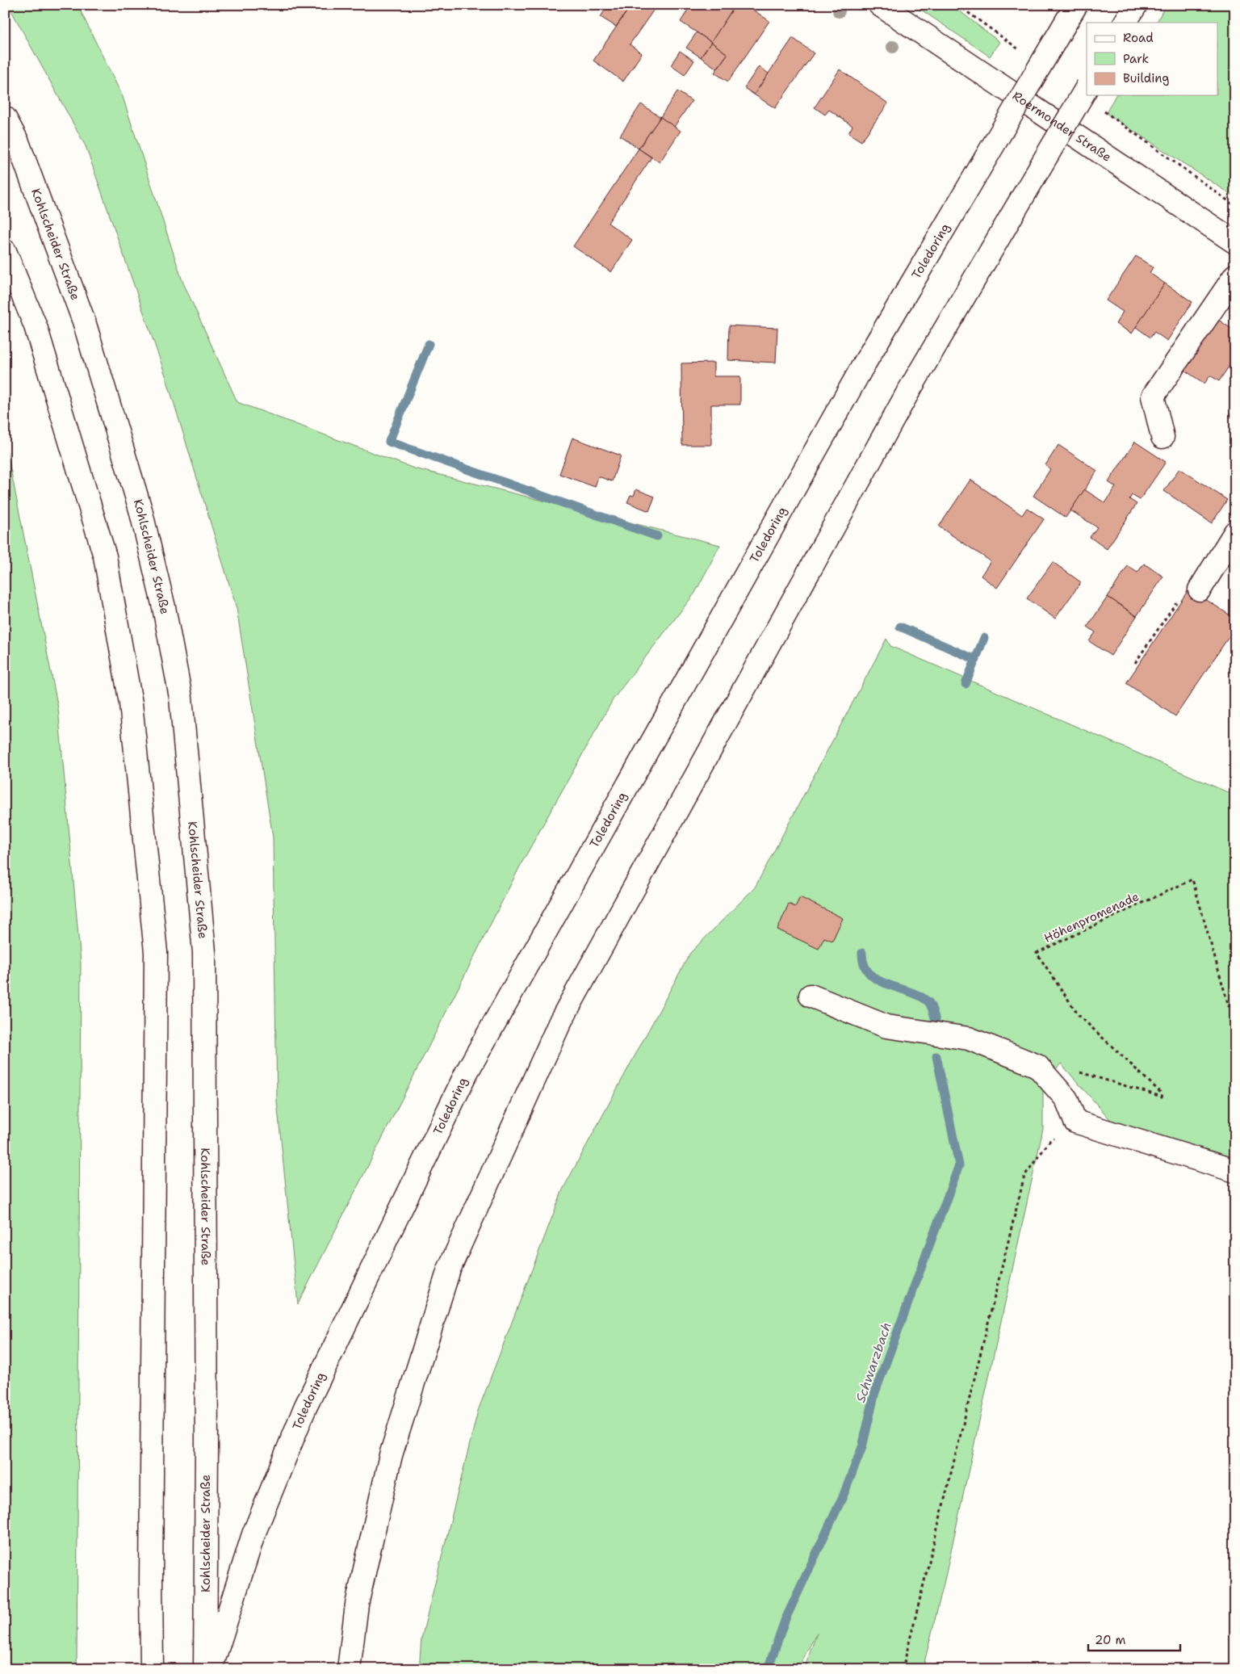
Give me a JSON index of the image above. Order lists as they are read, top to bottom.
{
  "streets": {
    "main road": ["Roermonder Straße", "Kohlscheider Straße", "Toledoring"],
    "path": ["Höhenpromenade"]
  },
  "water": ["Schwarzbach"],
  "legend": ["Road", "Park", "Building"],
  "scale_bar": "20 m"
}
